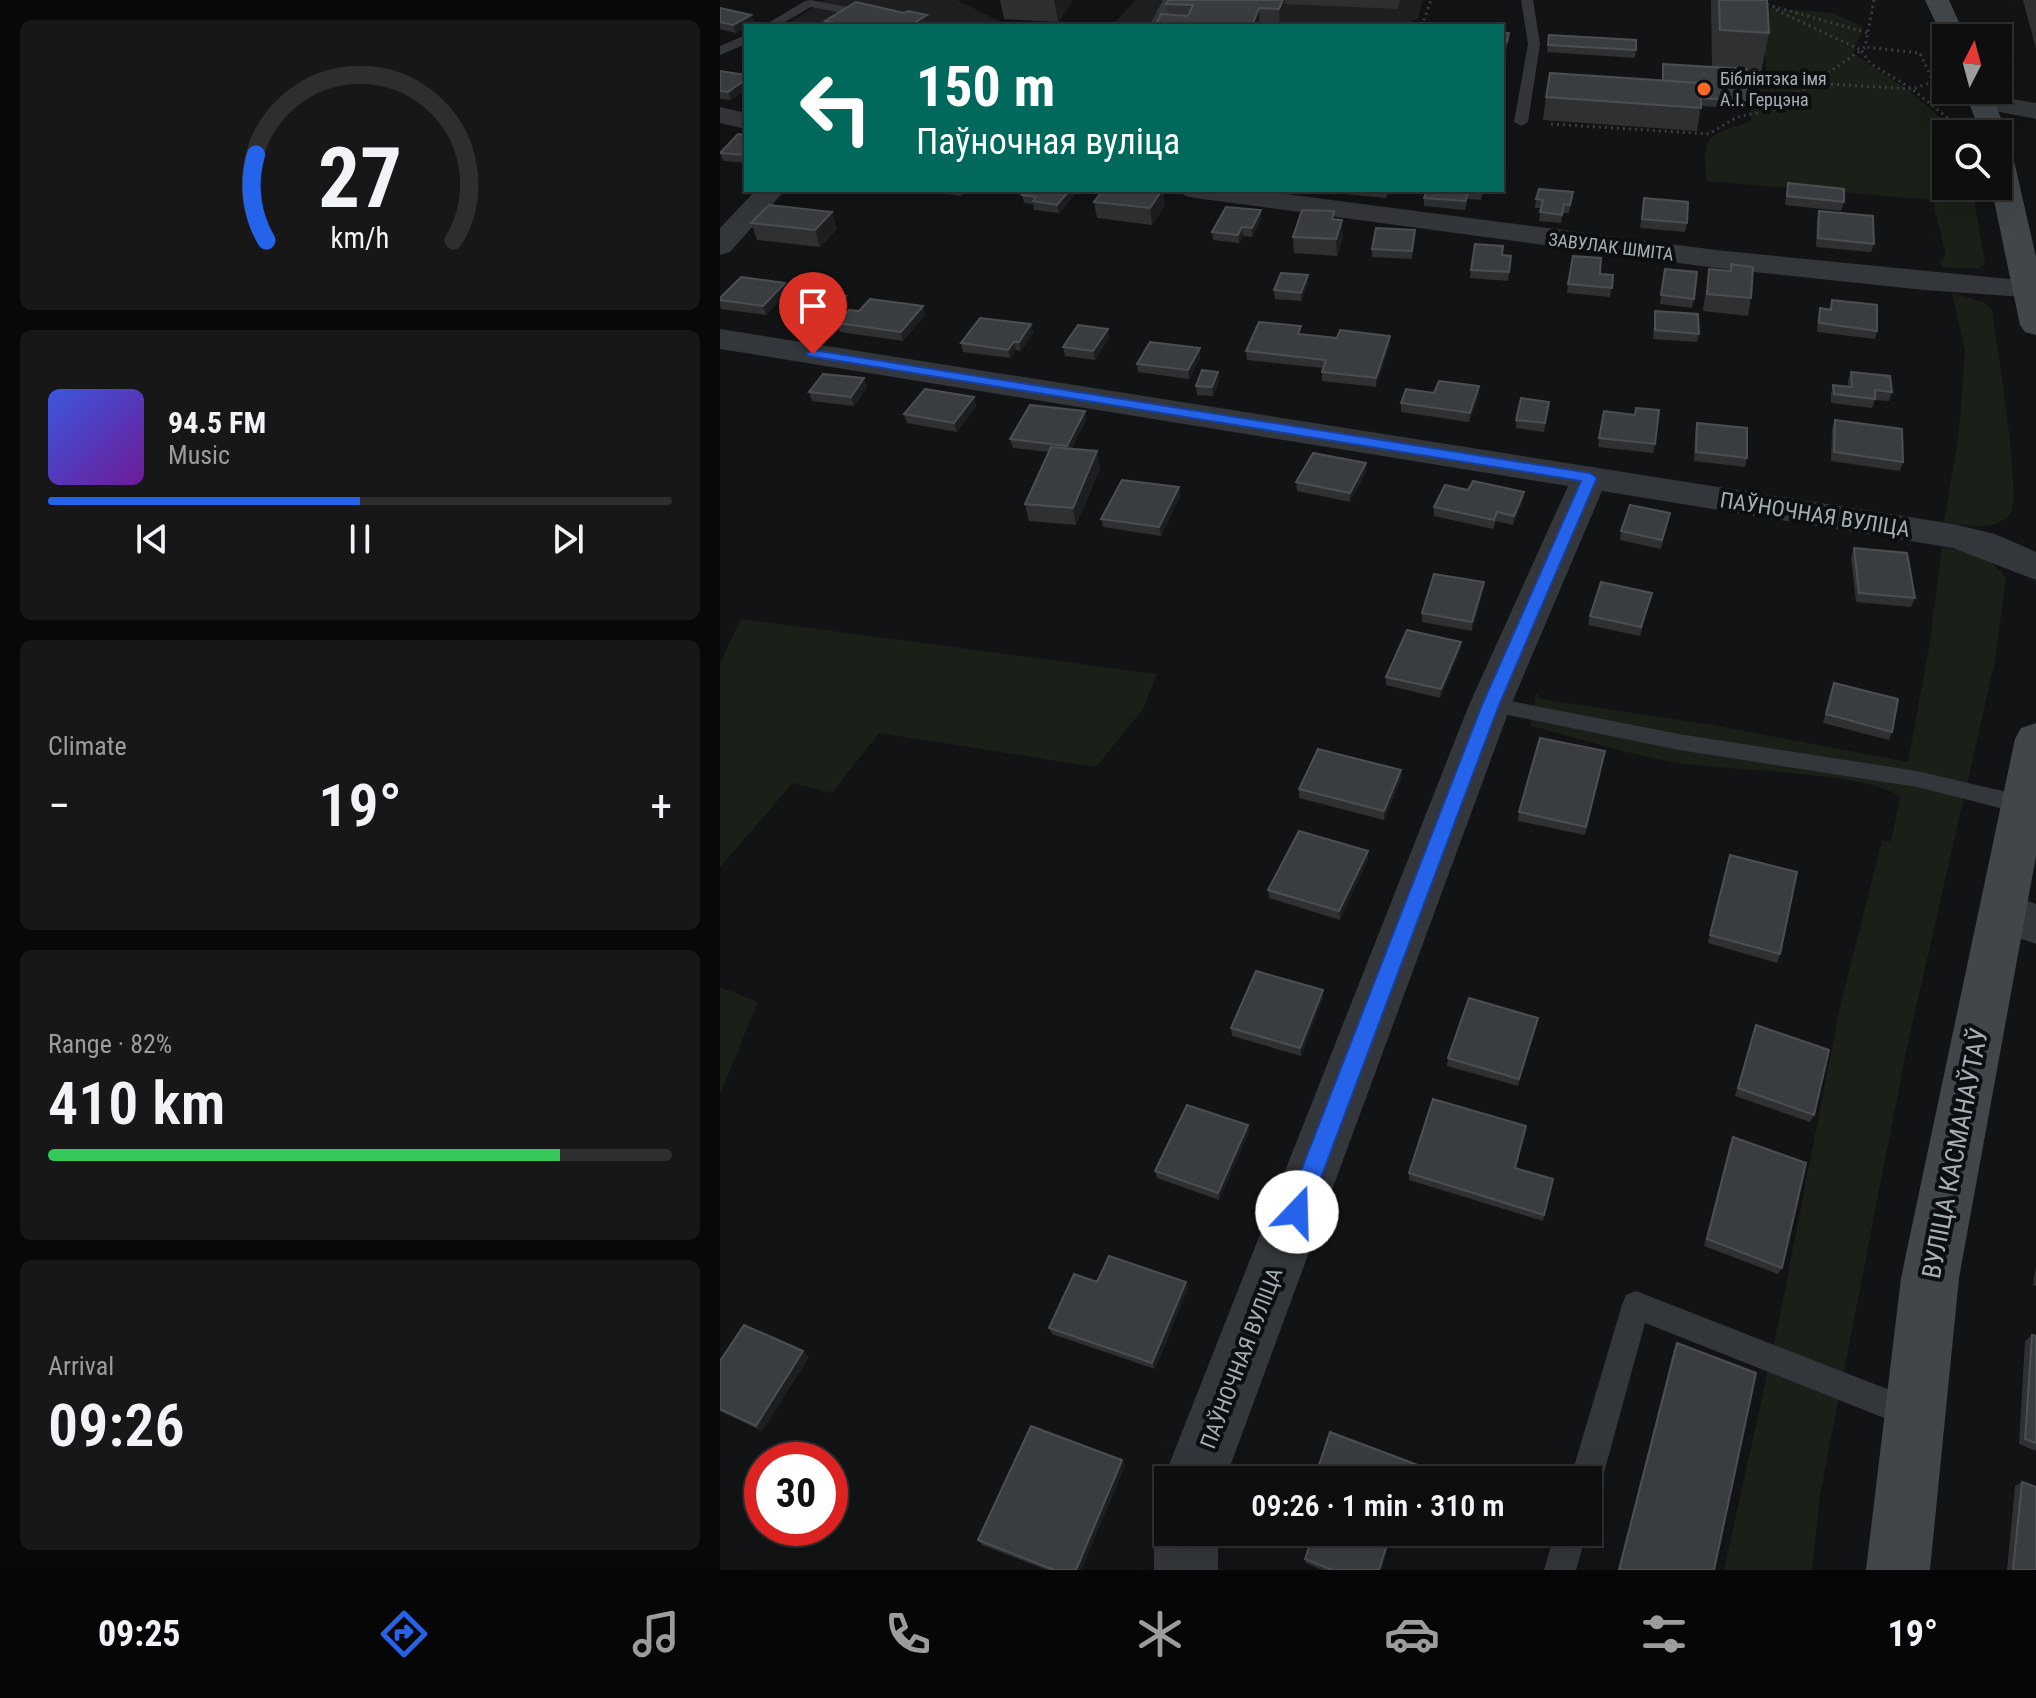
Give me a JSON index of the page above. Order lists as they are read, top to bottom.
{
  "streets": {
    "main road": ["ВУЛІЦА КАСМАНАЎТАЎ"],
    "street": ["ЗАВУЛАК ШМІТА", "ПАЎНОЧНАЯ ВУЛІЦА"]
  },
  "places": ["Бібліятэка імя А.І. Герцэна"],
  "north": "top",
  "page": {
    "turn": ["150 m", "Паўночная вуліца"],
    "song": ["94.5 FM", "Music"],
    "tile": [
      "Climate",
      ["Range · 82%", "410 km"],
      ["Arrival", "09:26"]
    ],
    "heat": ["−", "19°", "+"],
    "limit": "30",
    "trip": "09:26 · 1 min · 310 m",
    "tabs": ["09:25", "19°"],
    "gauge": ["27", "km/h"]
  }
}
